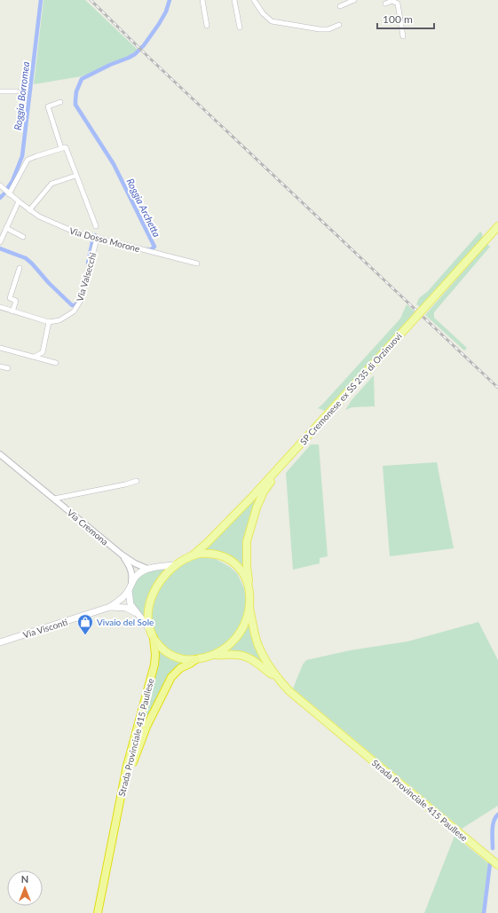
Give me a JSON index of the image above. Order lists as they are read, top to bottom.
{
  "streets": {
    "highway": ["Strada Provinciale 415 Paullese"],
    "main road": ["SP Cremonese ex SS 235 di Orzinuovi", "Via Visconti"],
    "street": ["Via Dosso Morone", "Via Valsecchi", "Via Cremona"]
  },
  "crossings": [
    ["Via Dosso Morone", "Via Valsecchi"]
  ],
  "water": ["Roggia Borromea", "Roggia Archetta"],
  "places": {
    "shop": ["Vivaio del Sole"]
  },
  "scale_bar": "100 m",
  "north": "top"
}
